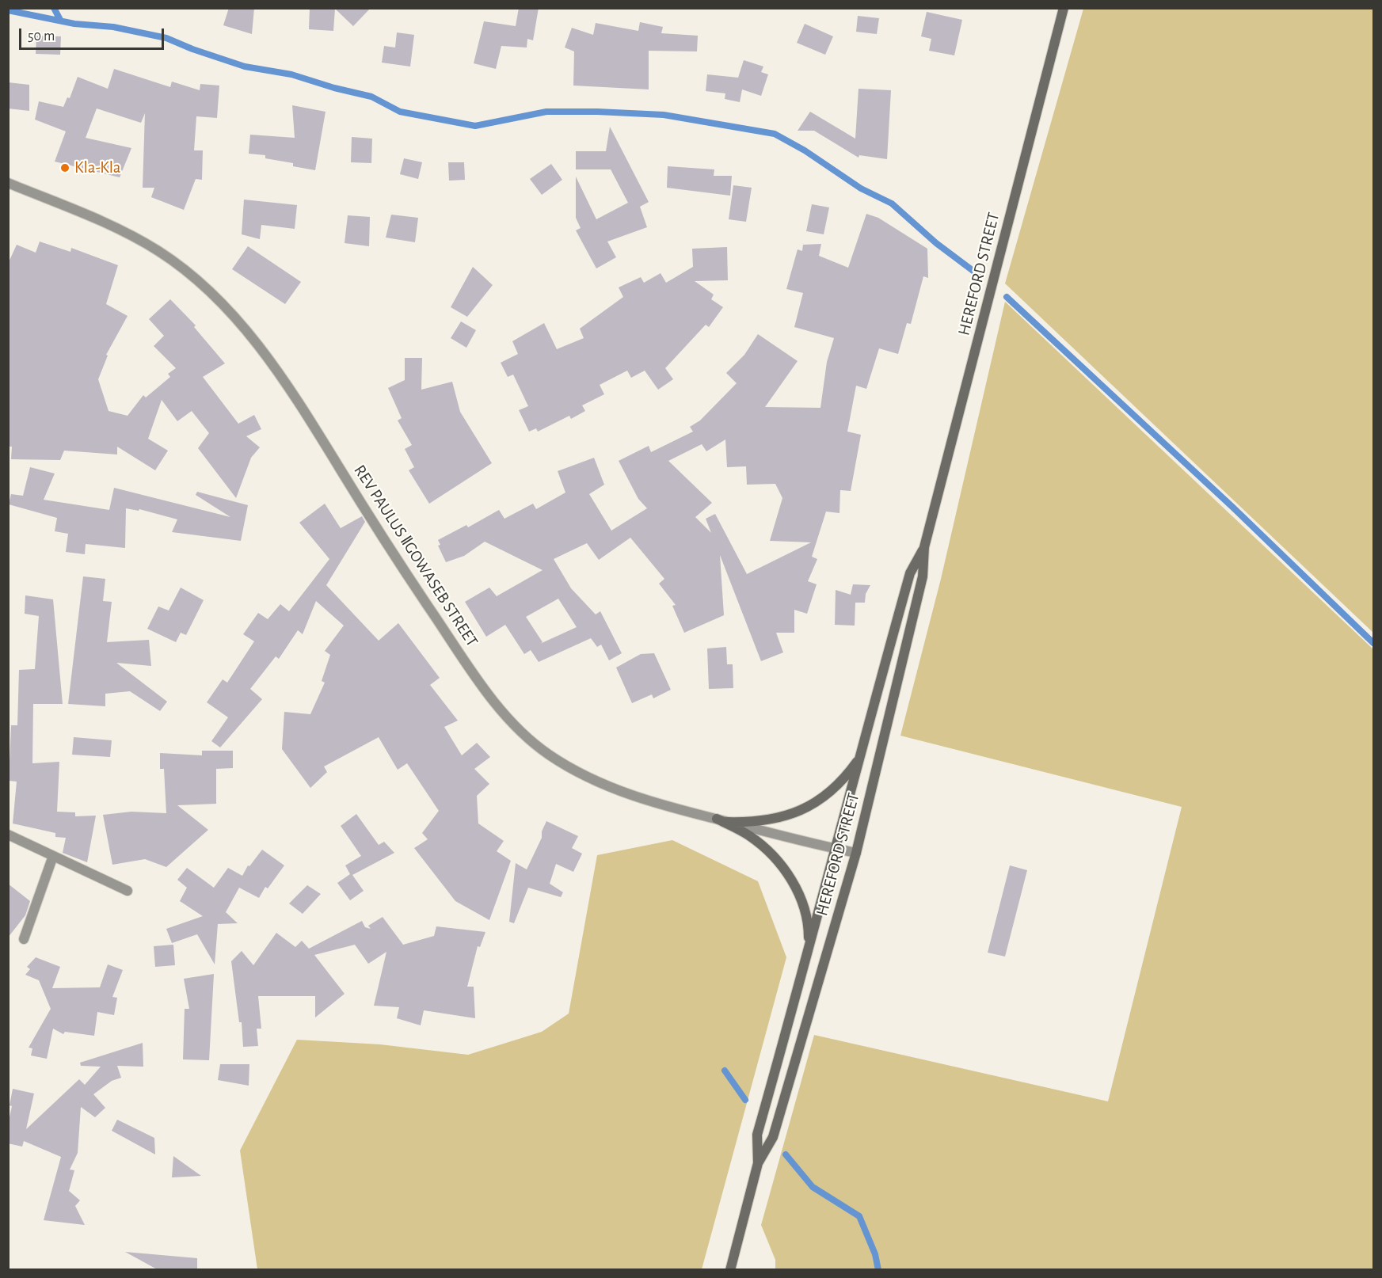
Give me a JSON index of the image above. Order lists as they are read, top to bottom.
{
  "streets": {
    "main road": ["HEREFORD STREET"],
    "street": ["REV PAULUS ǁGOWASEB STREET"]
  },
  "crossings": [
    ["HEREFORD STREET", "REV PAULUS ǁGOWASEB STREET"]
  ],
  "places": ["Kla-Kla"],
  "scale_bar": "50 m"
}
